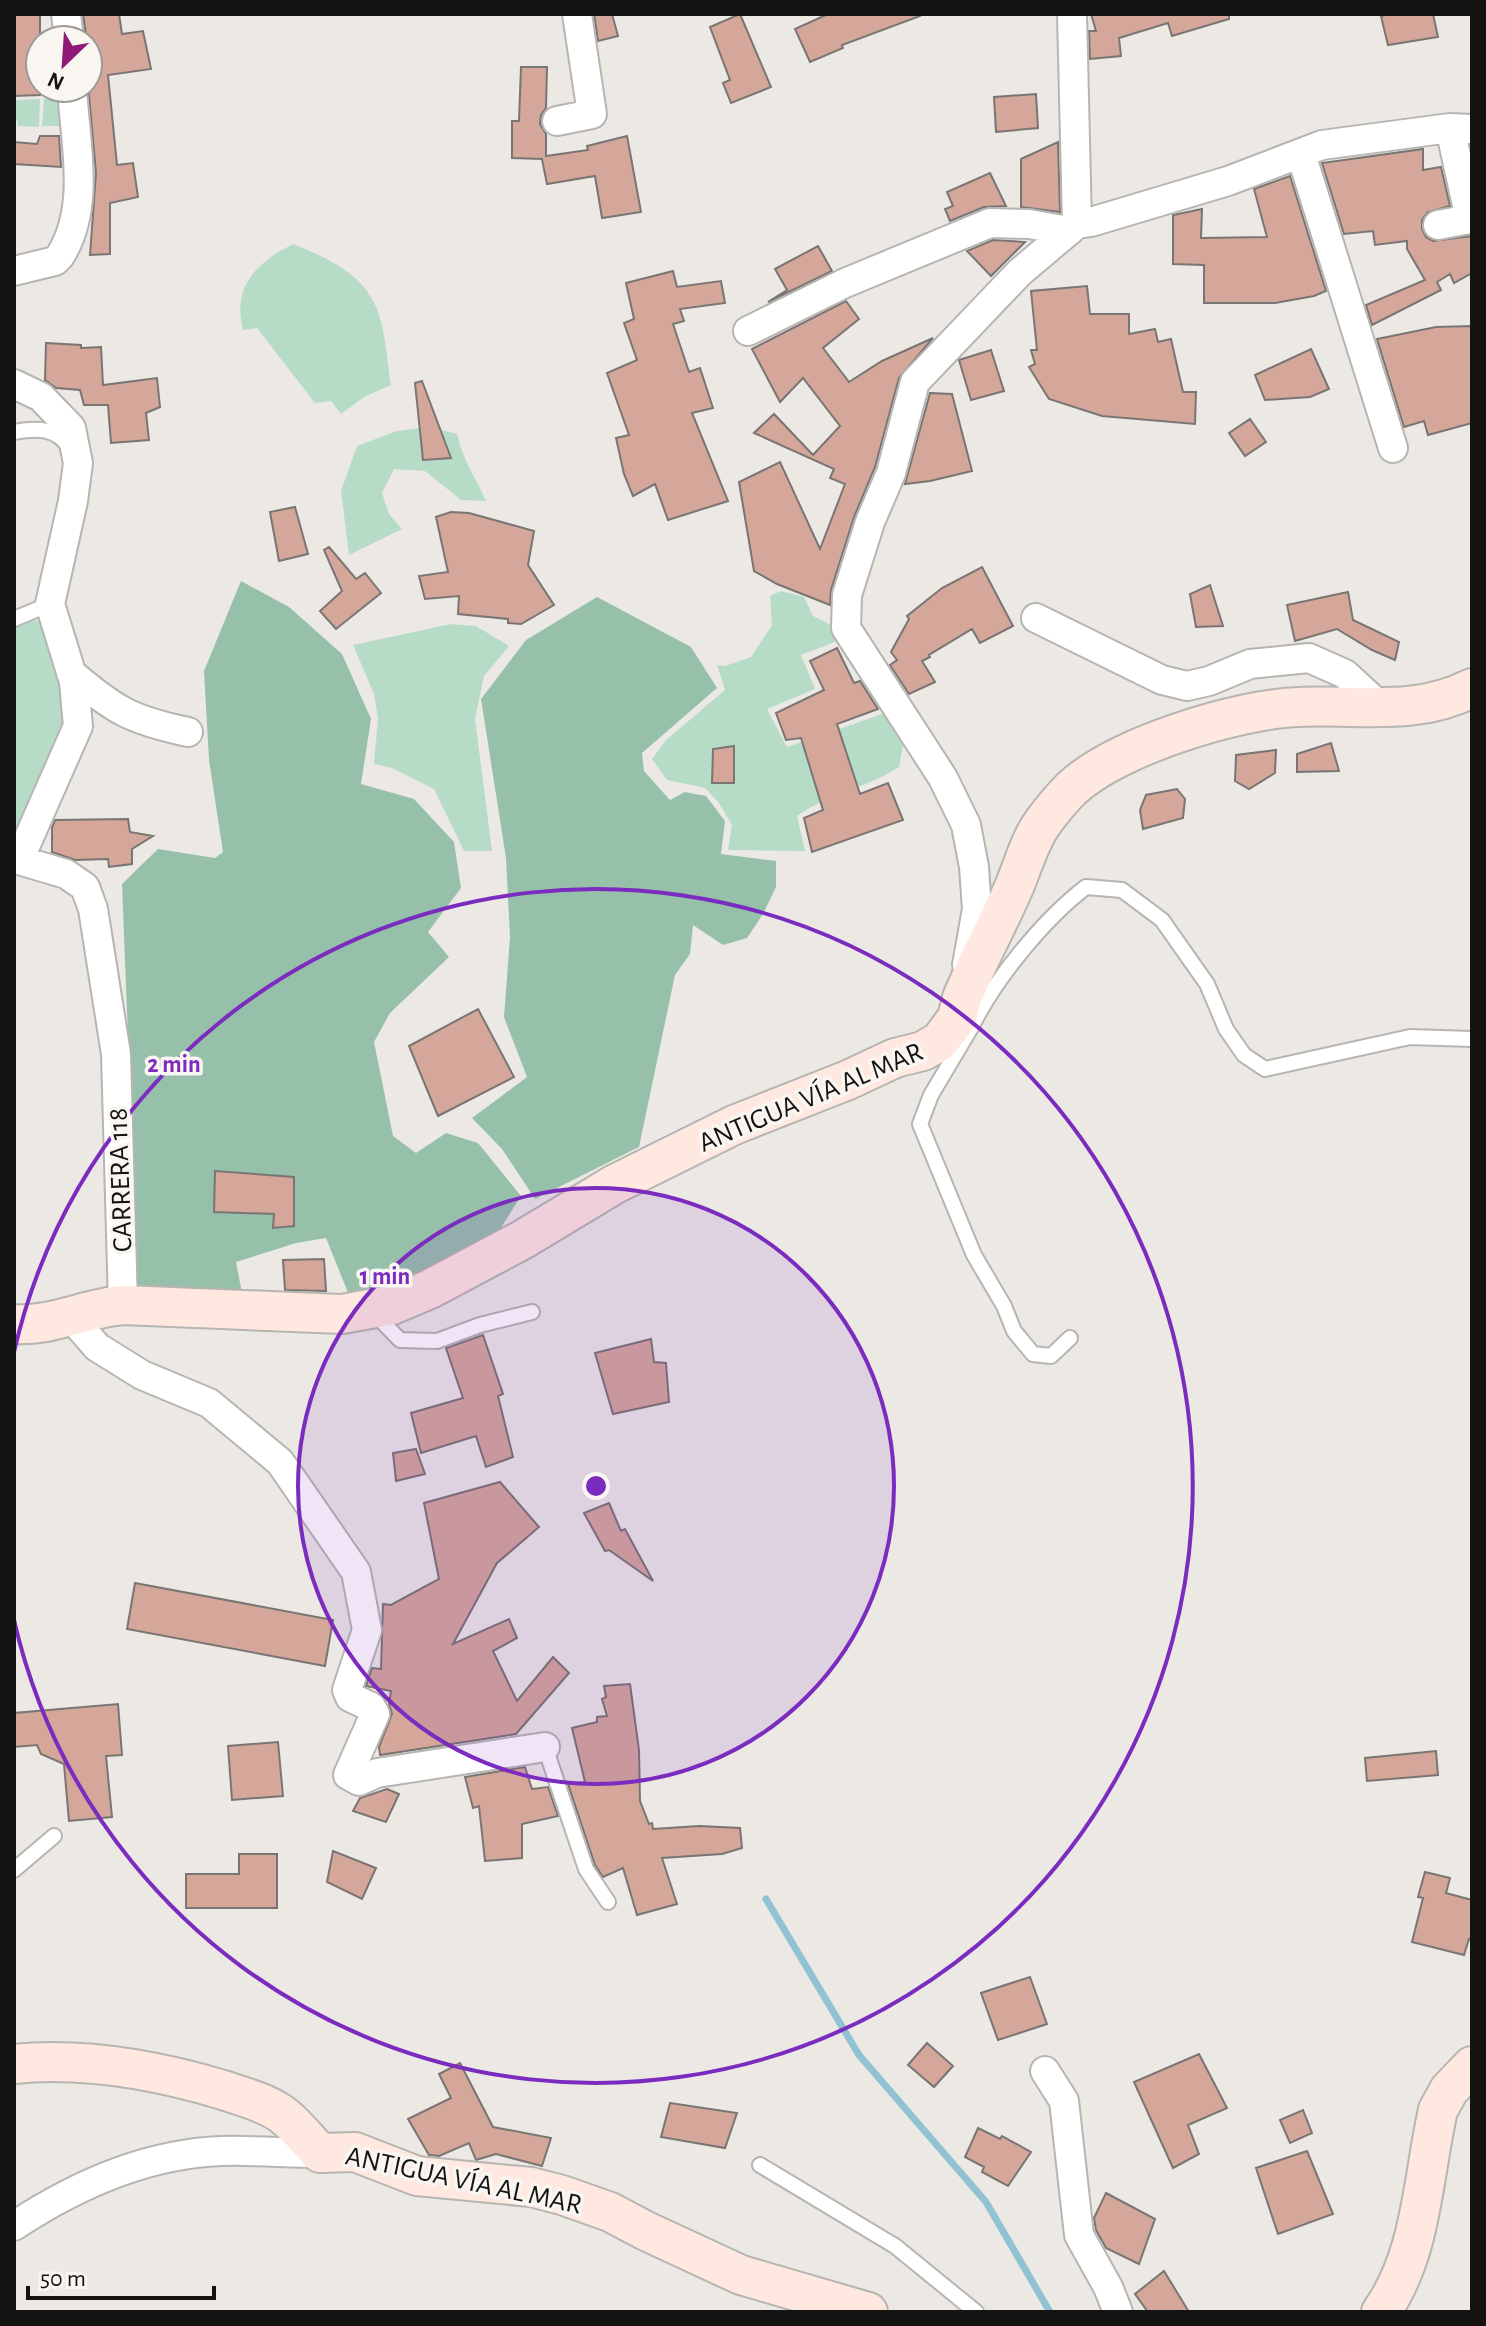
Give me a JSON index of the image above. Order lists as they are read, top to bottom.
{
  "streets": {
    "main road": ["ANTIGUA VÍA AL MAR"],
    "street": ["CARRERA 118"]
  },
  "crossings": [
    ["ANTIGUA VÍA AL MAR", "CARRERA 118"]
  ],
  "scale_bar": "50 m",
  "north": "bottom left",
  "rings": ["2 min", "1 min"]
}
